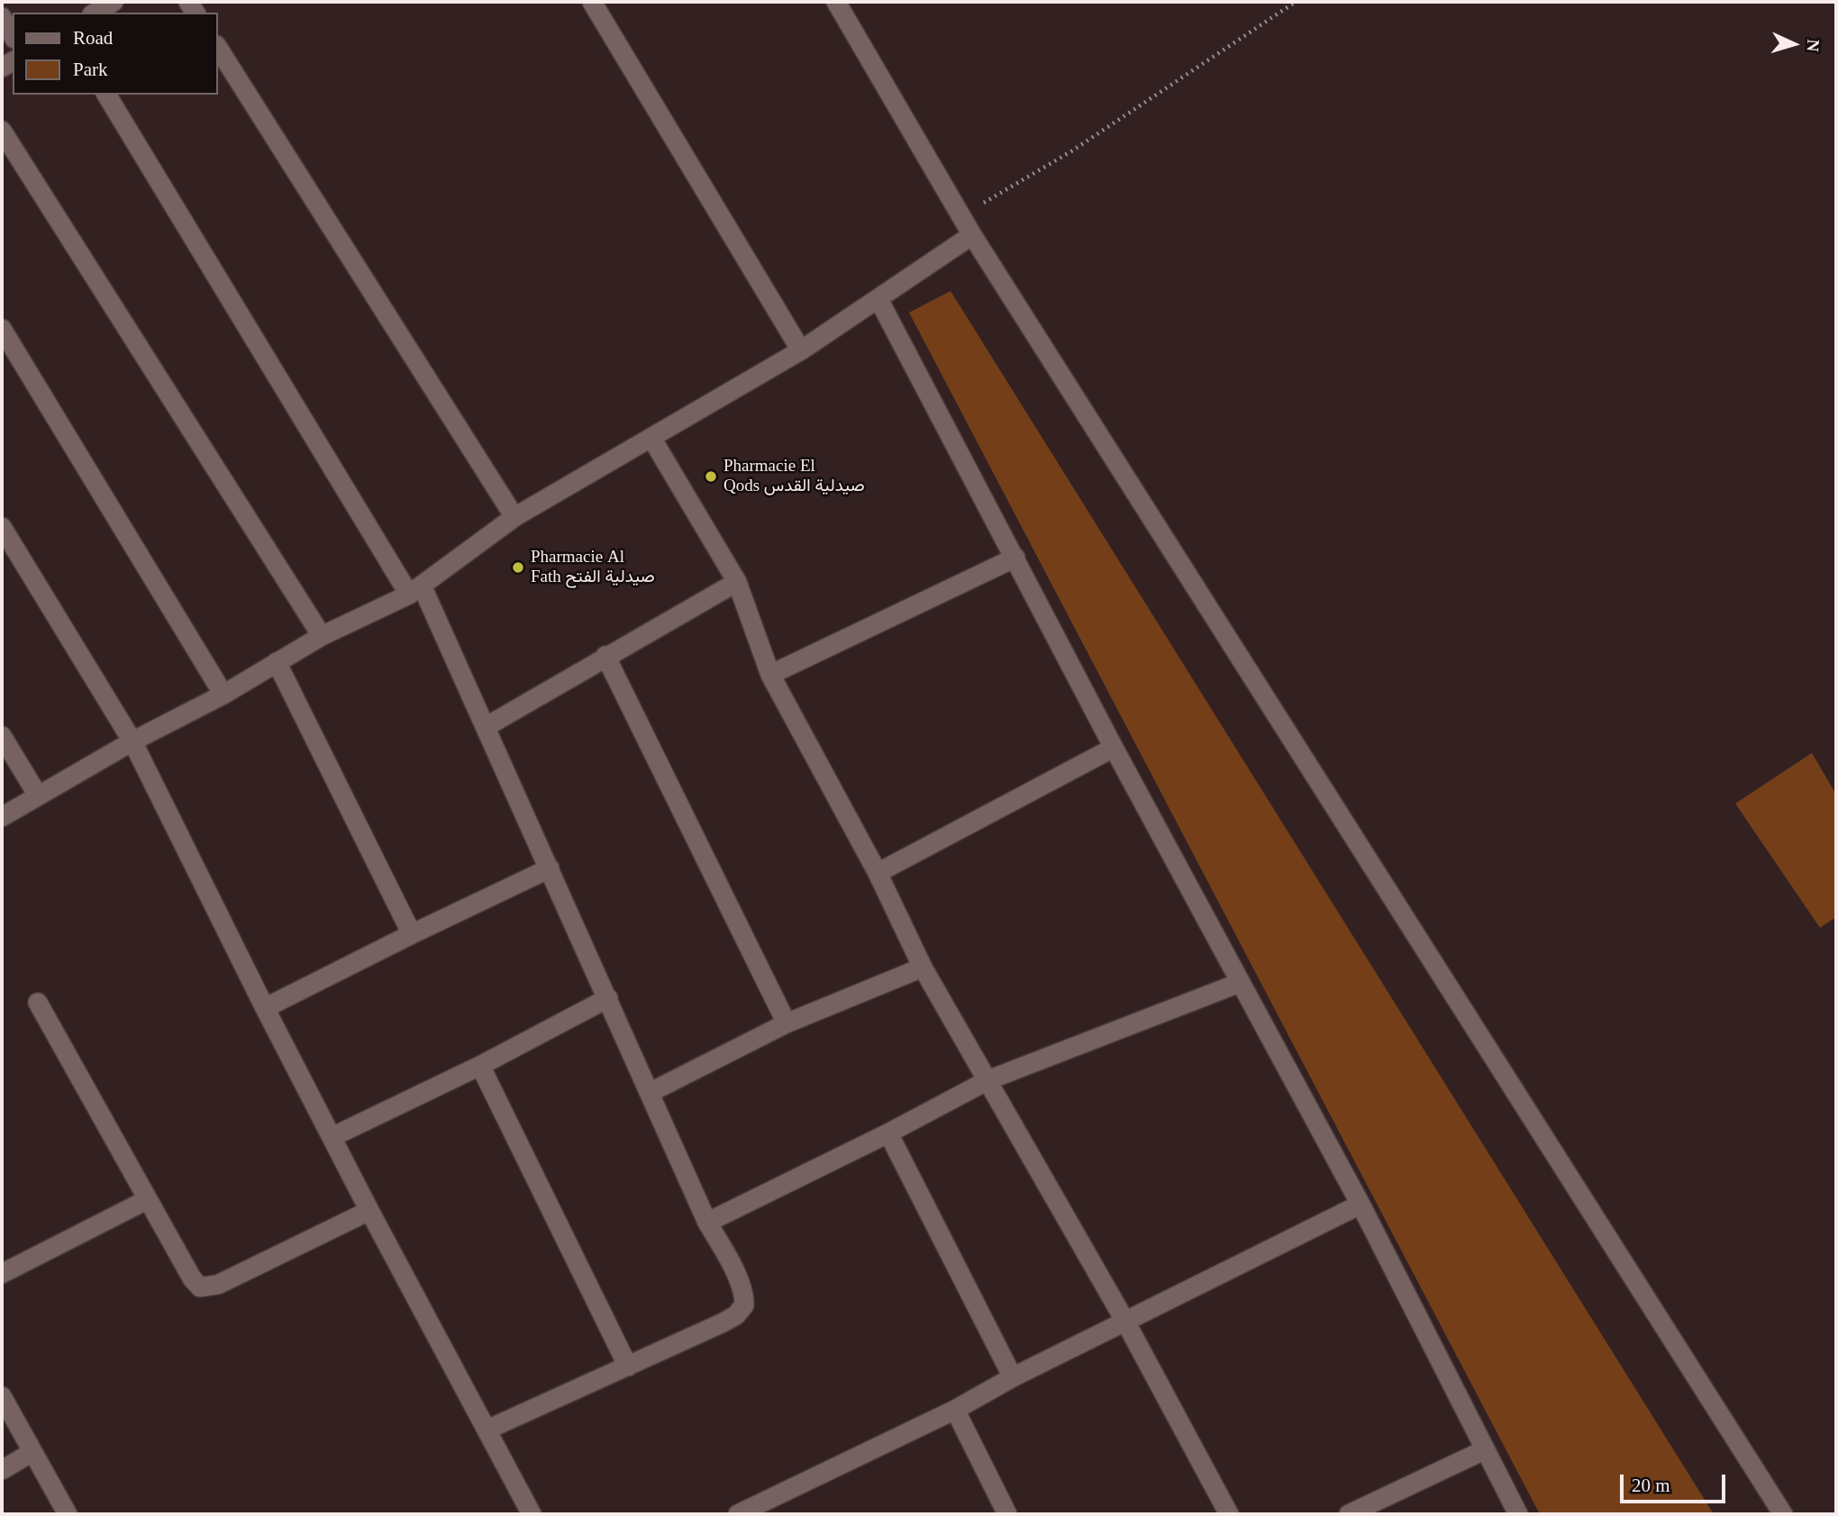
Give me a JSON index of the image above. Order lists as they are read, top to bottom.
{
  "places": ["Pharmacie El Qods صيدلية القدس", "Pharmacie Al Fath صيدلية الفتح"],
  "legend": ["Road", "Park"],
  "scale_bar": "20 m",
  "north": "right"
}
